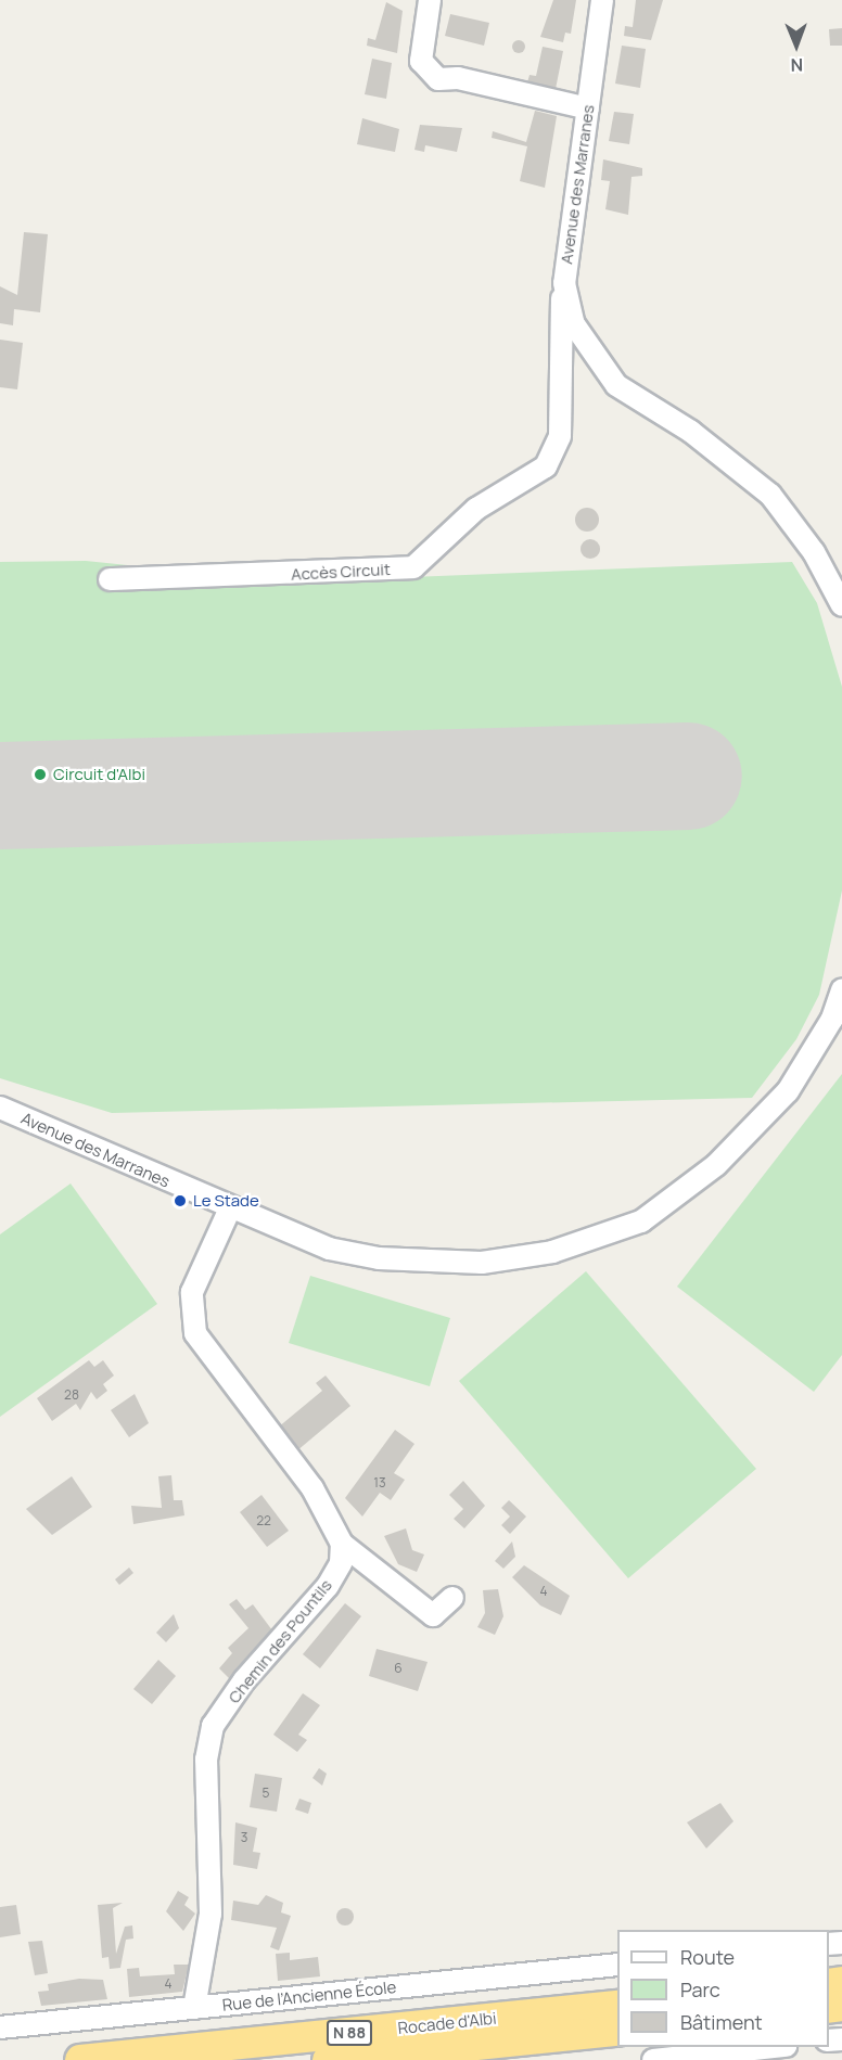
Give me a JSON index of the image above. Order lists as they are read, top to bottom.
{
  "streets": {
    "highway": ["Rocade d'Albi", "N 88"],
    "street": [
      "Avenue des Marranes",
      "Accès Circuit",
      "Chemin des Pountils",
      "Rue de l’Ancienne École"
    ]
  },
  "crossings": [
    ["Avenue des Marranes", "Accès Circuit"],
    ["Chemin des Pountils", "Rue de l’Ancienne École"]
  ],
  "places": ["Circuit d'Albi", "Le Stade"],
  "house_numbers": [
    "28",
    "13",
    "22",
    "4",
    "6",
    "5",
    "3",
    "4"
  ],
  "legend": ["Route", "Parc", "Bâtiment"],
  "north": "bottom"
}
